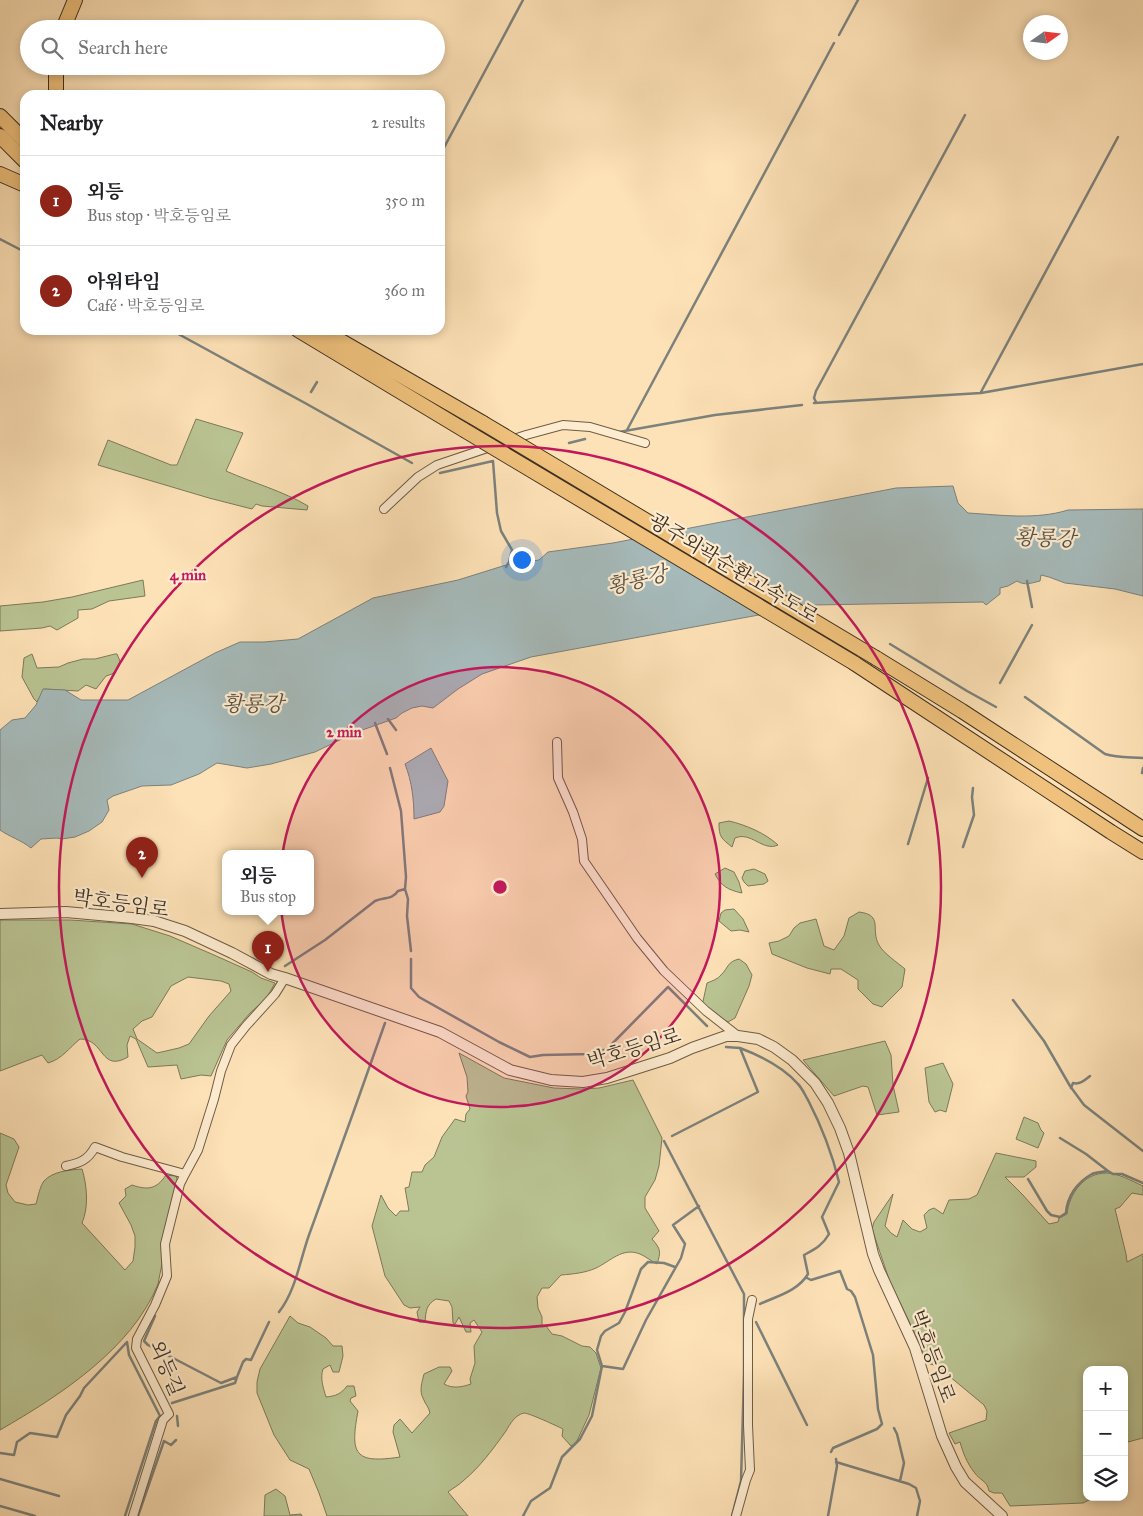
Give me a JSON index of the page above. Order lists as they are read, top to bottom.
{
  "streets": {
    "highway": ["광주외곽순환고속도로"],
    "street": ["박호등임로", "외등길"]
  },
  "crossings": [
    ["박호등임로", "외등길"]
  ],
  "water": ["황룡강"],
  "north": "right",
  "page": {
    "search": "Search here",
    "heading": ["Nearby", "2 results"],
    "list": [
      {
        "mark": "1",
        "name": "외등",
        "note": "Bus stop · 박호등임로",
        "value": "350 m"
      },
      {
        "mark": "2",
        "name": "아워타임",
        "note": "Café · 박호등임로",
        "value": "360 m"
      }
    ],
    "pins": ["2", "1"],
    "popup": ["외등", "Bus stop"],
    "map_buttons": ["+", "−"]
  },
  "rings": ["4 min", "2 min"]
}
